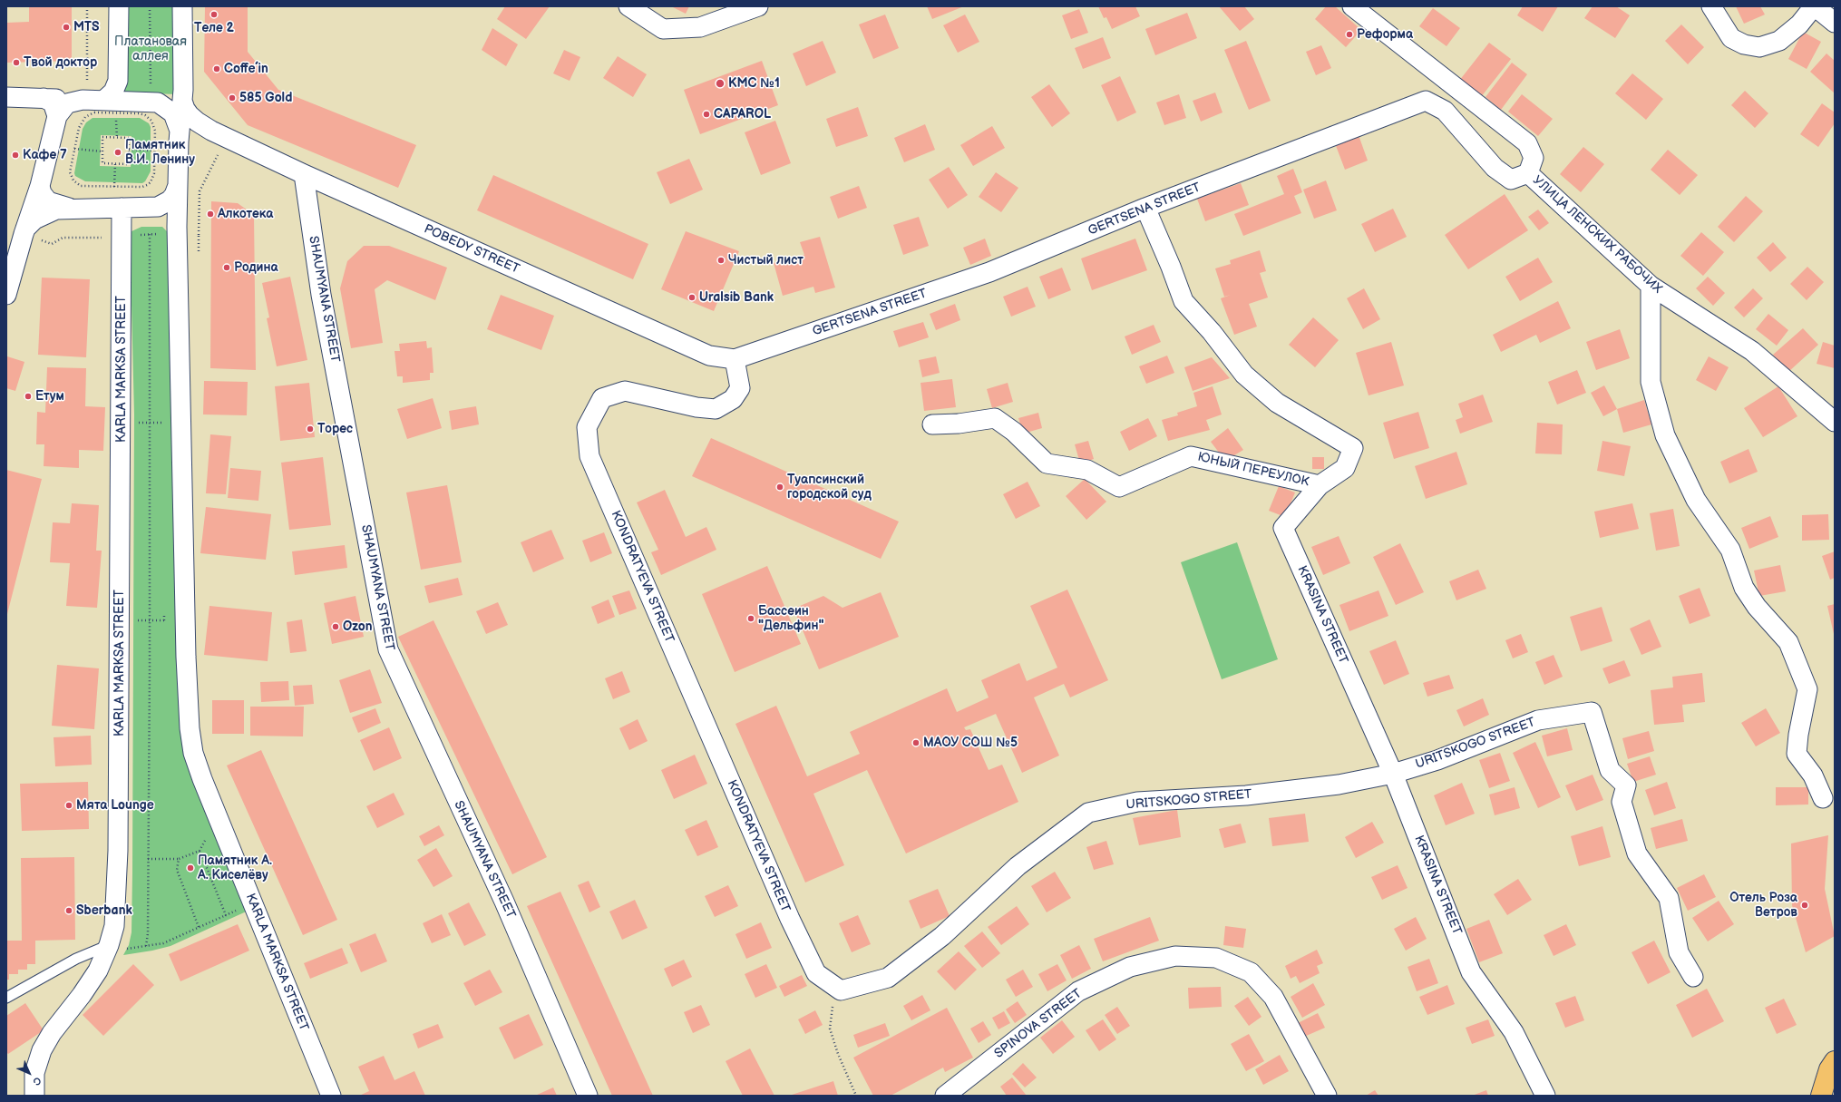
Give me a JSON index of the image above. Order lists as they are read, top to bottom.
{
  "streets": {
    "street": [
      "GERTSENA STREET",
      "УЛИЦА ЛЕНСКИХ РАБОЧИХ",
      "POBEDY STREET",
      "SHAUMYANA STREET",
      "KARLA MARKSA STREET",
      "ЮНЫЙ ПЕРЕУЛОК",
      "KONDRATYEVA STREET",
      "KRASINA STREET",
      "URITSKOGO STREET",
      "SPINOVA STREET"
    ]
  },
  "crossings": [
    ["GERTSENA STREET", "УЛИЦА ЛЕНСКИХ РАБОЧИХ"],
    ["GERTSENA STREET", "POBEDY STREET"],
    ["GERTSENA STREET", "KONDRATYEVA STREET"],
    ["GERTSENA STREET", "KRASINA STREET"],
    ["POBEDY STREET", "SHAUMYANA STREET"],
    ["POBEDY STREET", "KARLA MARKSA STREET"],
    ["POBEDY STREET", "KONDRATYEVA STREET"],
    ["ЮНЫЙ ПЕРЕУЛОК", "KRASINA STREET"],
    ["KONDRATYEVA STREET", "URITSKOGO STREET"],
    ["KRASINA STREET", "URITSKOGO STREET"]
  ],
  "parks": ["Платановая аллея"],
  "places": [
    "Теле 2",
    "MTS",
    "Реформа",
    "Твой доктор",
    "Coffe´in",
    "KMC №1",
    "585 Gold",
    "CAPAROL",
    "Памятник В.И. Ленину",
    "Кафе 7",
    "Алкотека",
    "Чистый лист",
    "Родина",
    "Uralsib Bank",
    "Етум",
    "Торес",
    "Туапсинский городской суд",
    "Бассеин \"Дельфин\"",
    "Ozon",
    "МАОУ СОШ №5",
    "Мята Lounge",
    "Памятник А. А. Киселёву",
    "Отель Роза Ветров",
    "Sberbank"
  ],
  "north": "bottom right"
}
